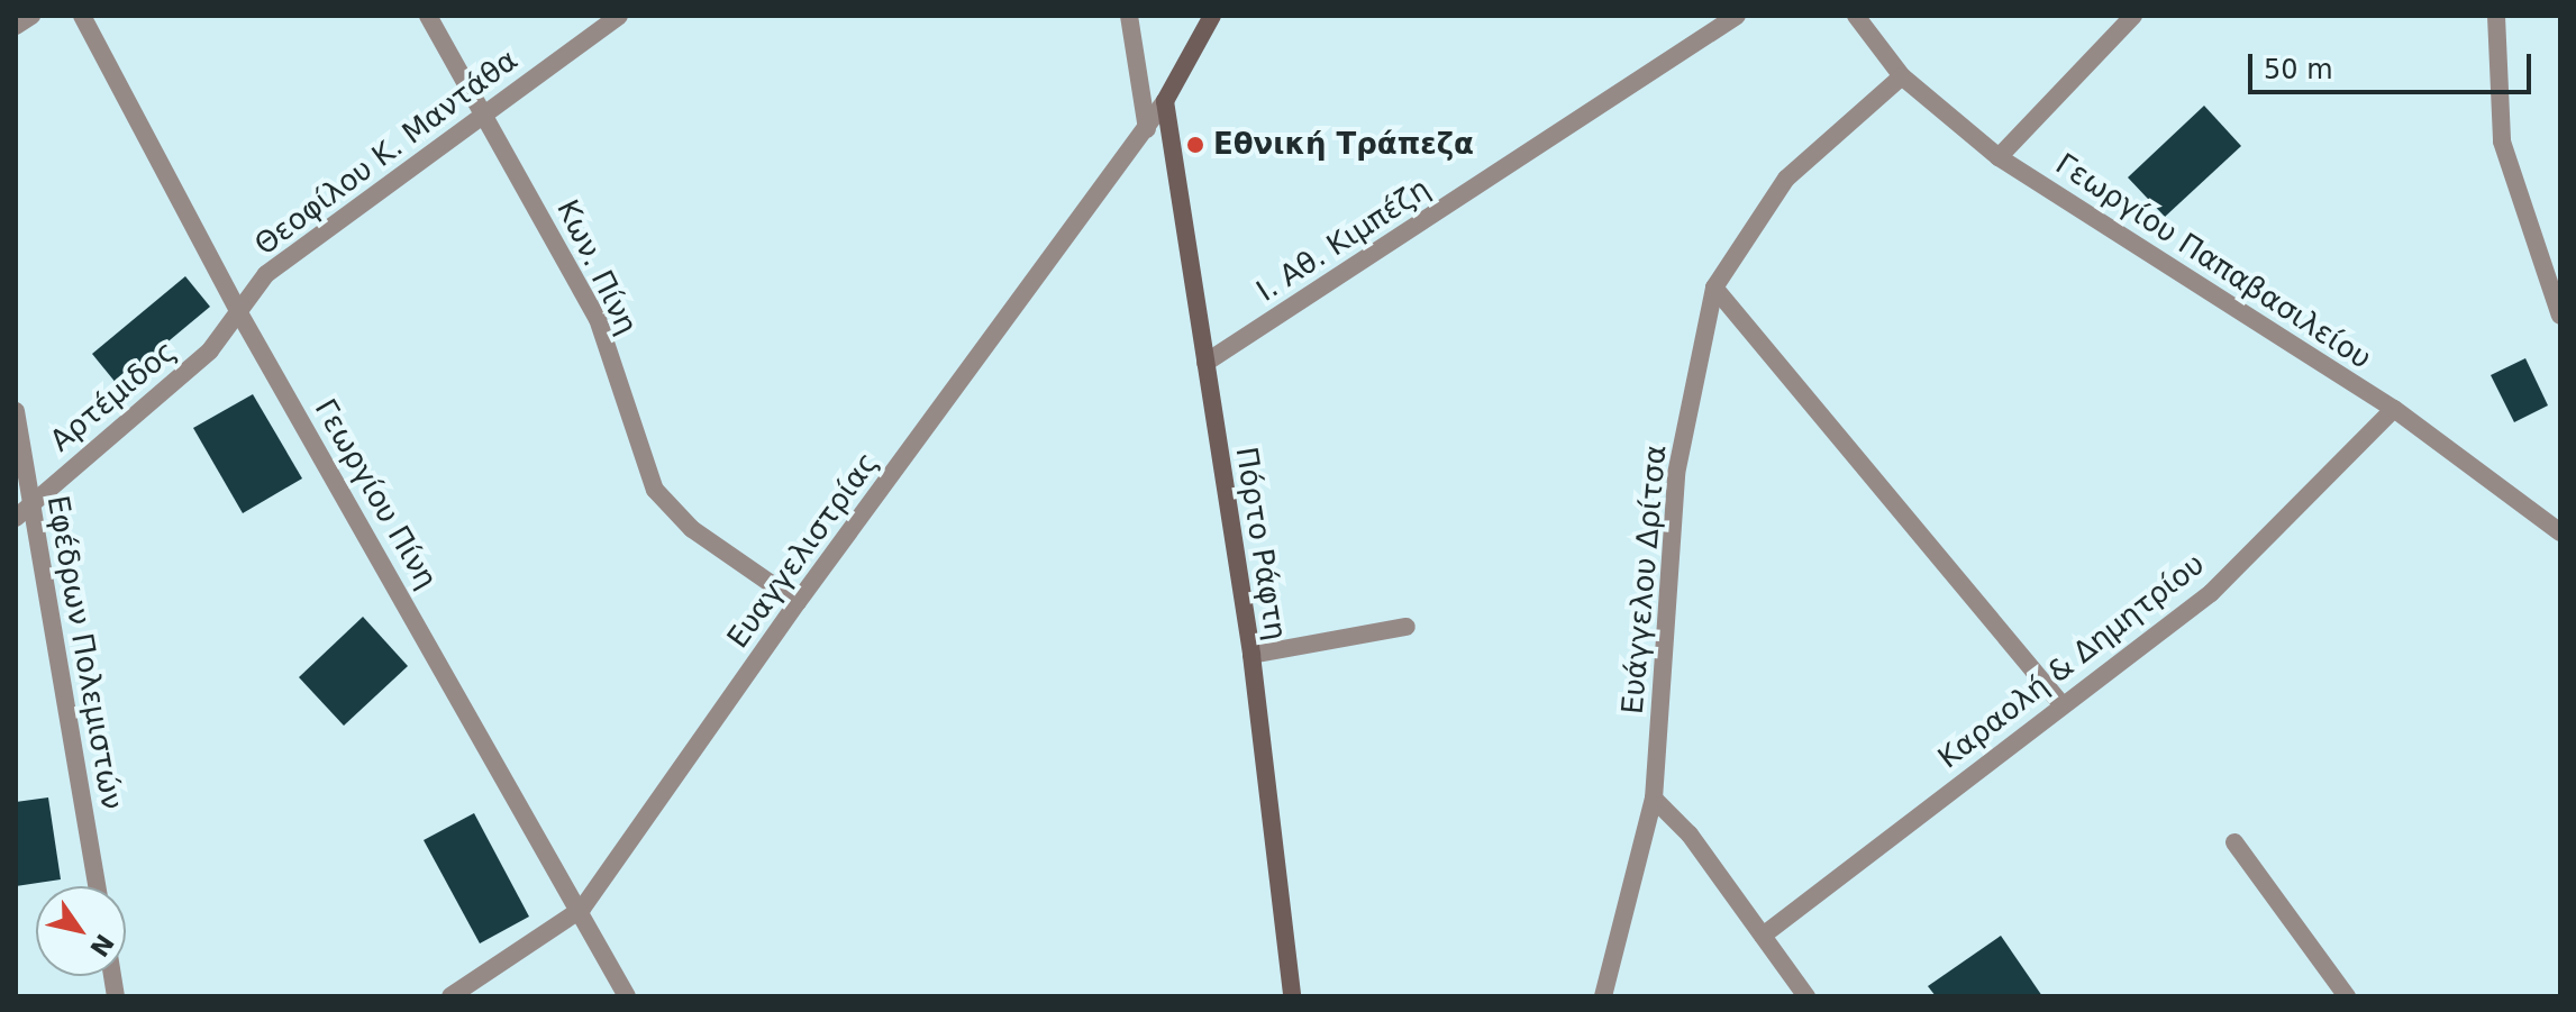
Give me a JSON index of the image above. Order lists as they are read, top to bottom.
{
  "streets": {
    "main road": ["Πόρτο Ράφτη"],
    "street": [
      "Θεοφίλου Κ. Μαντάθα",
      "Ι. Αθ. Κιμπέζη",
      "Γεωργίου Παπαβασιλείου",
      "Κων. Πίνη",
      "Αρτέμιδος",
      "Γεωργίου Πίνη",
      "Ευαγγελιστρίας",
      "Ευάγγελου Δρίτσα",
      "Εφέδρων Πολεμιστών",
      "Καραολή & Δημητρίου"
    ]
  },
  "crossings": [
    ["Θεοφίλου Κ. Μαντάθα", "Κων. Πίνη"],
    ["Θεοφίλου Κ. Μαντάθα", "Αρτέμιδος"],
    ["Θεοφίλου Κ. Μαντάθα", "Γεωργίου Πίνη"],
    ["Ι. Αθ. Κιμπέζη", "Πόρτο Ράφτη"],
    ["Γεωργίου Παπαβασιλείου", "Ευάγγελου Δρίτσα"],
    ["Γεωργίου Παπαβασιλείου", "Καραολή & Δημητρίου"],
    ["Κων. Πίνη", "Ευαγγελιστρίας"],
    ["Αρτέμιδος", "Γεωργίου Πίνη"],
    ["Αρτέμιδος", "Εφέδρων Πολεμιστών"],
    ["Γεωργίου Πίνη", "Ευαγγελιστρίας"],
    ["Πόρτο Ράφτη", "Ευαγγελιστρίας"]
  ],
  "places": ["Εθνική Τράπεζα"],
  "scale_bar": "50 m",
  "north": "bottom right"
}
